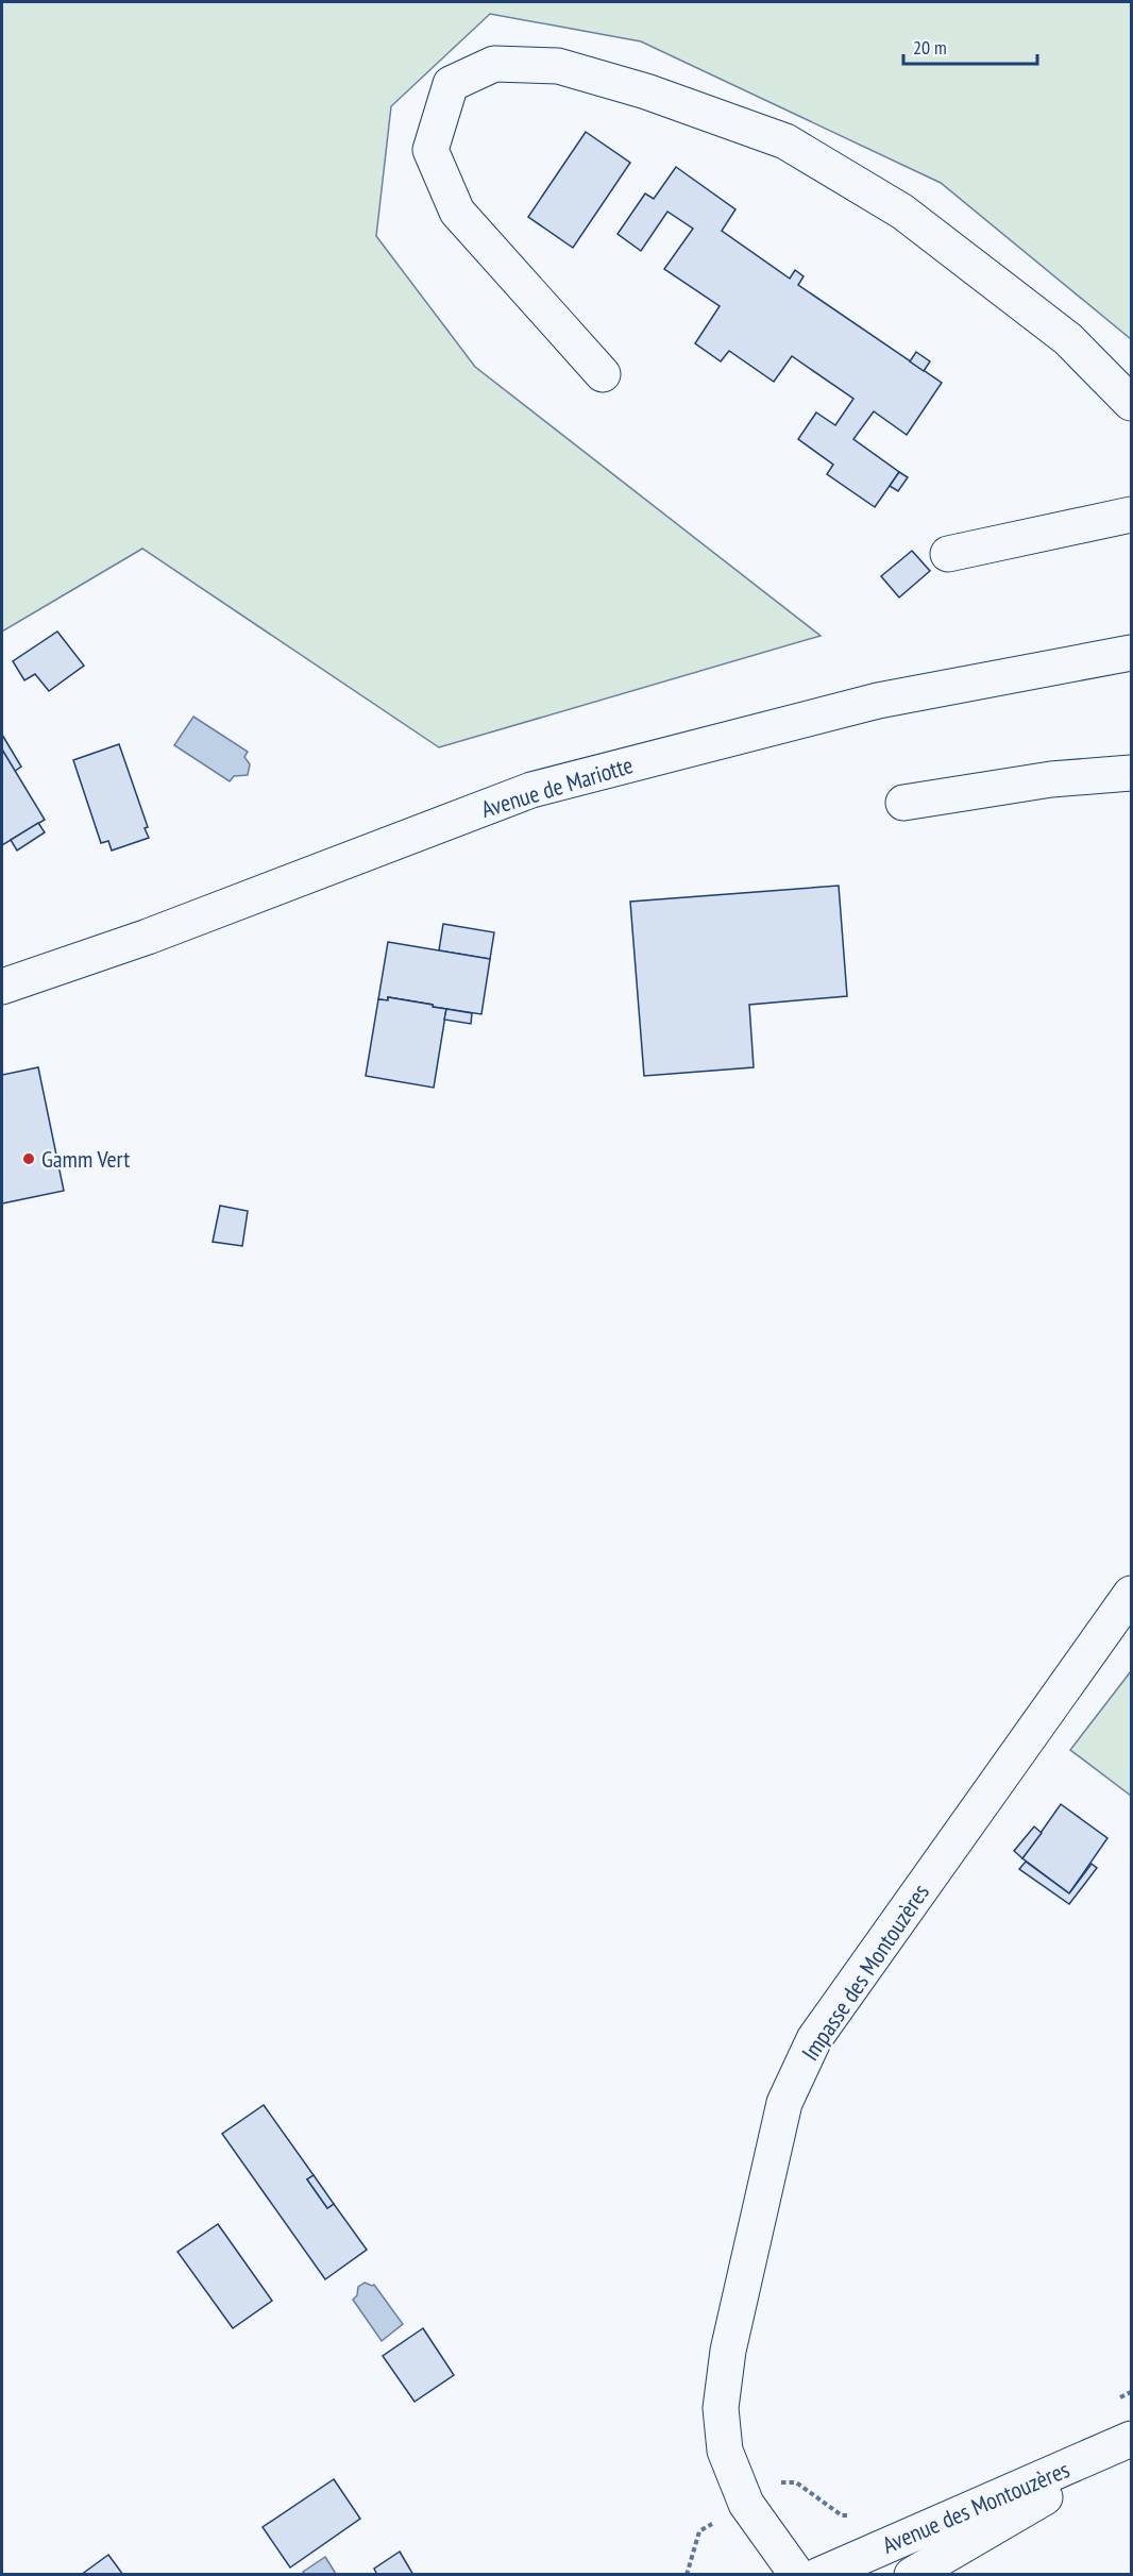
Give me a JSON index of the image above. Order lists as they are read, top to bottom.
{
  "streets": {
    "street": ["Avenue de Mariotte", "Impasse des Montouzères", "Avenue des Montouzères"]
  },
  "places": ["Gamm Vert"],
  "scale_bar": "20 m"
}
